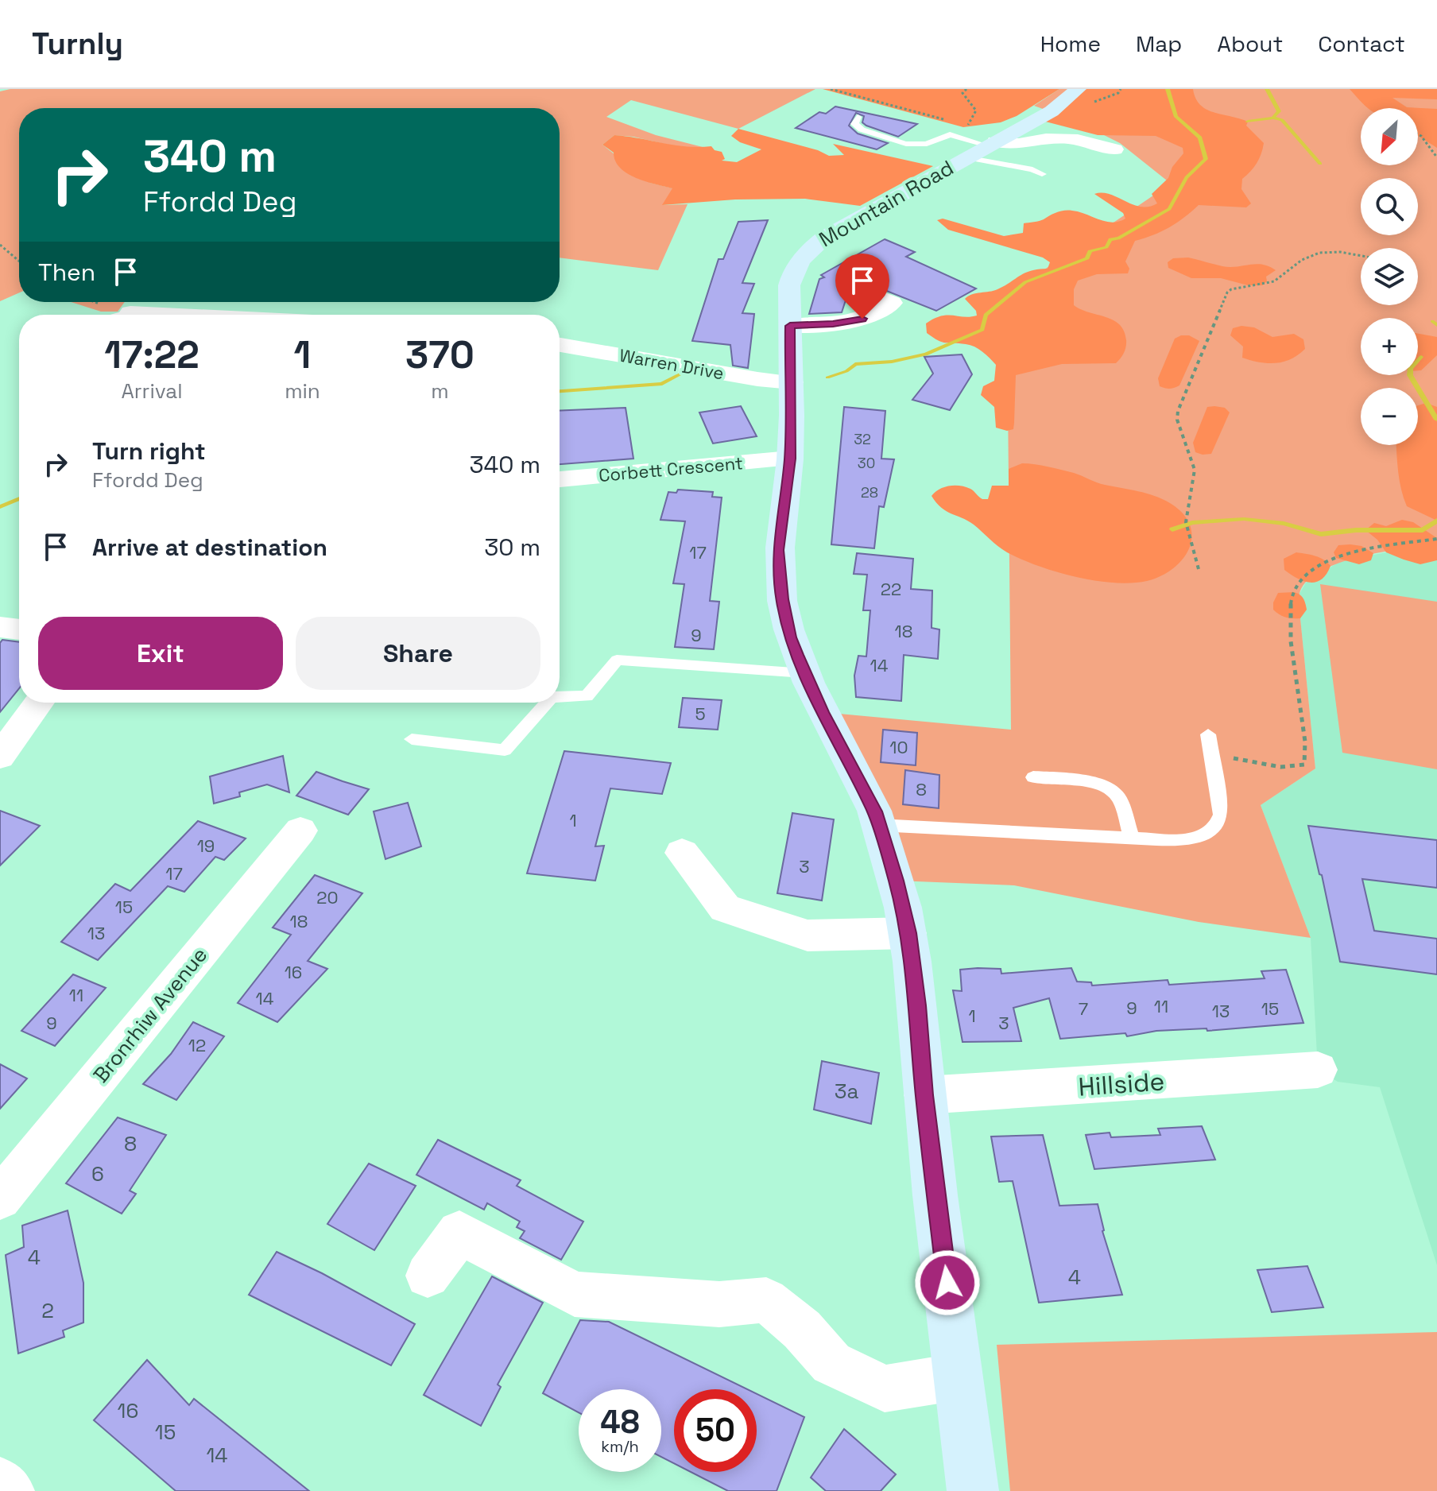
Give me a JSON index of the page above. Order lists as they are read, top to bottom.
{
  "streets": {
    "main road": ["Mountain Road"],
    "street": [
      "Warren Drive",
      "Corbett Crescent",
      "Bronrhiw Avenue",
      "Hillside"
    ]
  },
  "crossings": [
    ["Mountain Road", "Warren Drive"],
    ["Mountain Road", "Corbett Crescent"],
    ["Mountain Road", "Hillside"]
  ],
  "house_numbers": [
    "32",
    "30",
    "28",
    "17",
    "22",
    "18",
    "9",
    "14",
    "5",
    "10",
    "8",
    "1",
    "19",
    "3",
    "17",
    "20",
    "15",
    "18",
    "13",
    "16",
    "11",
    "14",
    "11",
    "9",
    "7",
    "15",
    "13",
    "1",
    "9",
    "3",
    "12",
    "3a",
    "8",
    "6",
    "4",
    "4",
    "2",
    "16",
    "15",
    "14"
  ],
  "north": "bottom left",
  "page": {
    "header": "Turnly",
    "nav": [
      "Home",
      "Map",
      "About",
      "Contact"
    ],
    "map_buttons": ["+", "−"],
    "turn": ["340 m", "Ffordd Deg"],
    "then": "Then",
    "eta": [
      "17:22",
      "Arrival",
      "1",
      "min",
      "370",
      "m"
    ],
    "list": [
      {
        "name": "Turn right",
        "note": "Ffordd Deg",
        "value": "340 m"
      },
      {
        "name": "Arrive at destination",
        "value": "30 m"
      }
    ],
    "buttons": ["Exit", "Share"],
    "speed": "48 km/h",
    "limit": "50"
  }
}
